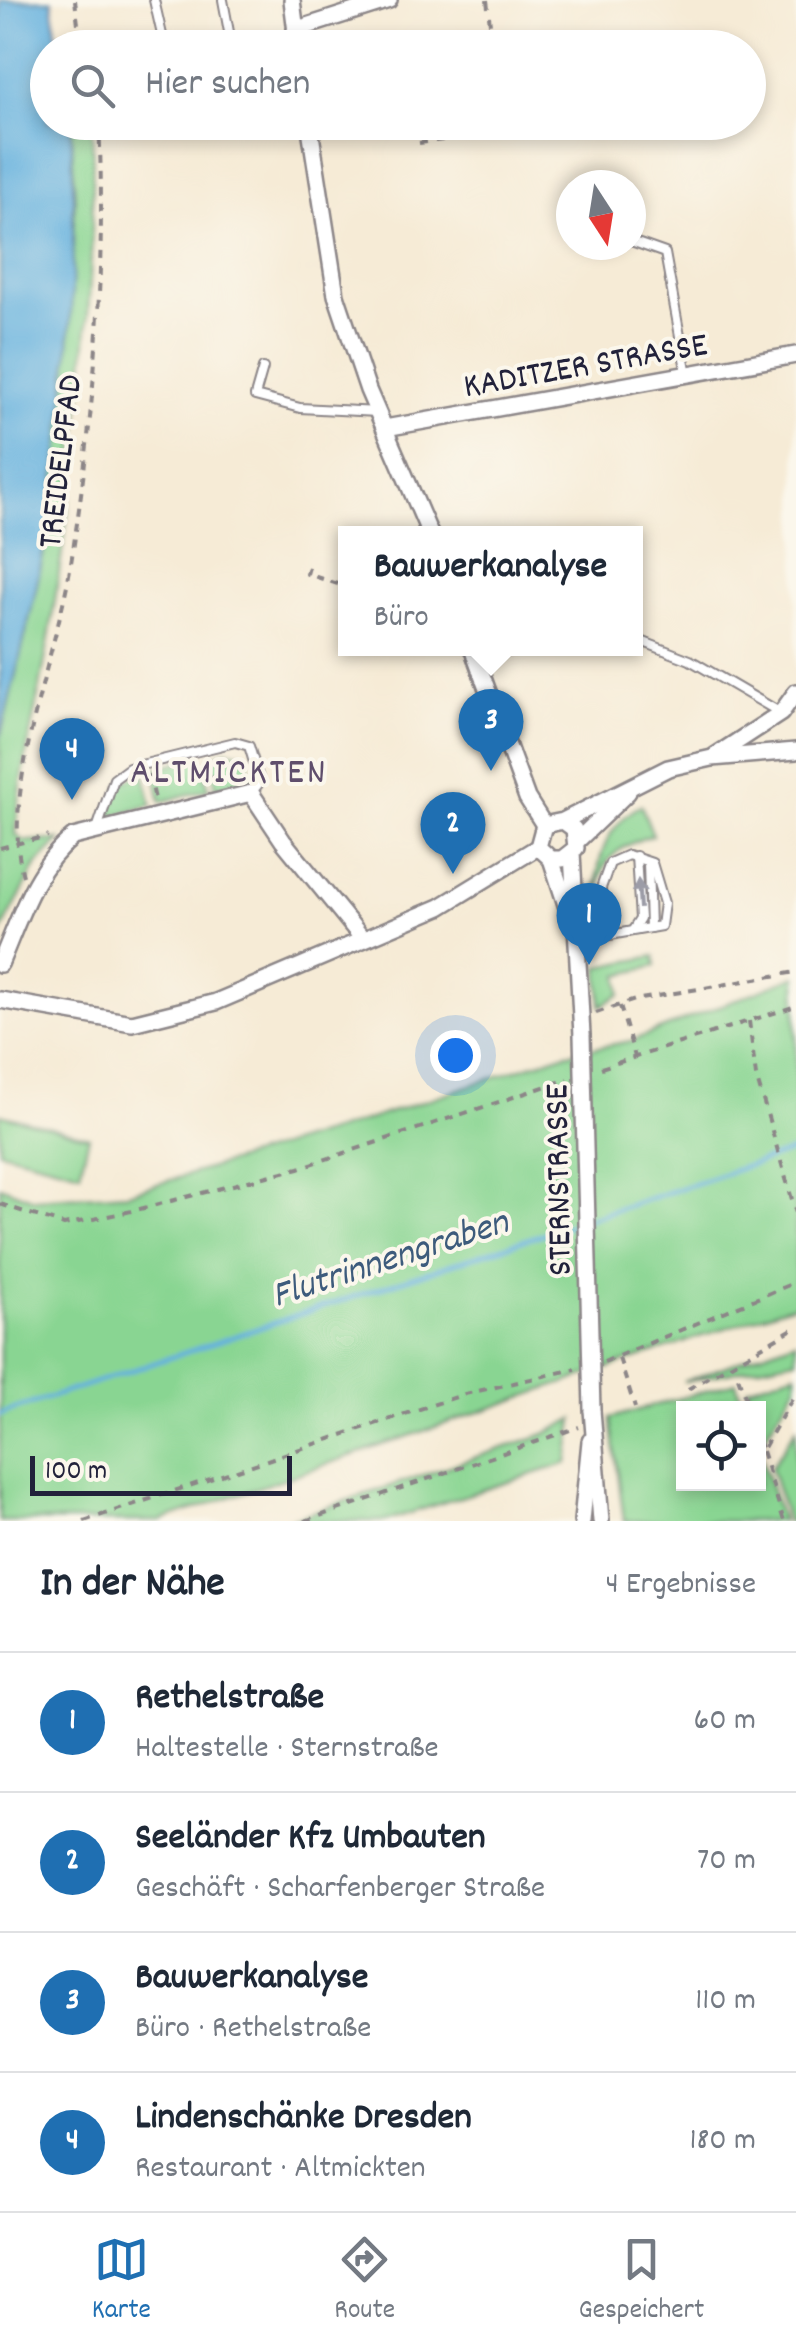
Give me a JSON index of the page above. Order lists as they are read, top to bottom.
{
  "streets": {
    "street": ["KADITZER STRASSE", "STERNSTRASSE"],
    "path": ["TREIDELPFAD"]
  },
  "districts": ["ALTMICKTEN"],
  "water": ["Flutrinnengraben"],
  "scale_bar": "100 m",
  "north": "bottom",
  "page": {
    "search": "Hier suchen",
    "popup": ["Bauwerkanalyse", "Büro"],
    "pins": [
      "3",
      "4",
      "2",
      "1"
    ],
    "scale": "100 m",
    "heading": ["In der Nähe", "4 Ergebnisse"],
    "list": [
      {
        "mark": "1",
        "name": "Rethelstraße",
        "note": "Haltestelle · Sternstraße",
        "value": "60 m"
      },
      {
        "mark": "2",
        "name": "Seeländer Kfz Umbauten",
        "note": "Geschäft · Scharfenberger Straße",
        "value": "70 m"
      },
      {
        "mark": "3",
        "name": "Bauwerkanalyse",
        "note": "Büro · Rethelstraße",
        "value": "110 m"
      },
      {
        "mark": "4",
        "name": "Lindenschänke Dresden",
        "note": "Restaurant · Altmickten",
        "value": "180 m"
      }
    ],
    "nav": ["Karte", "Route", "Gespeichert"]
  }
}
